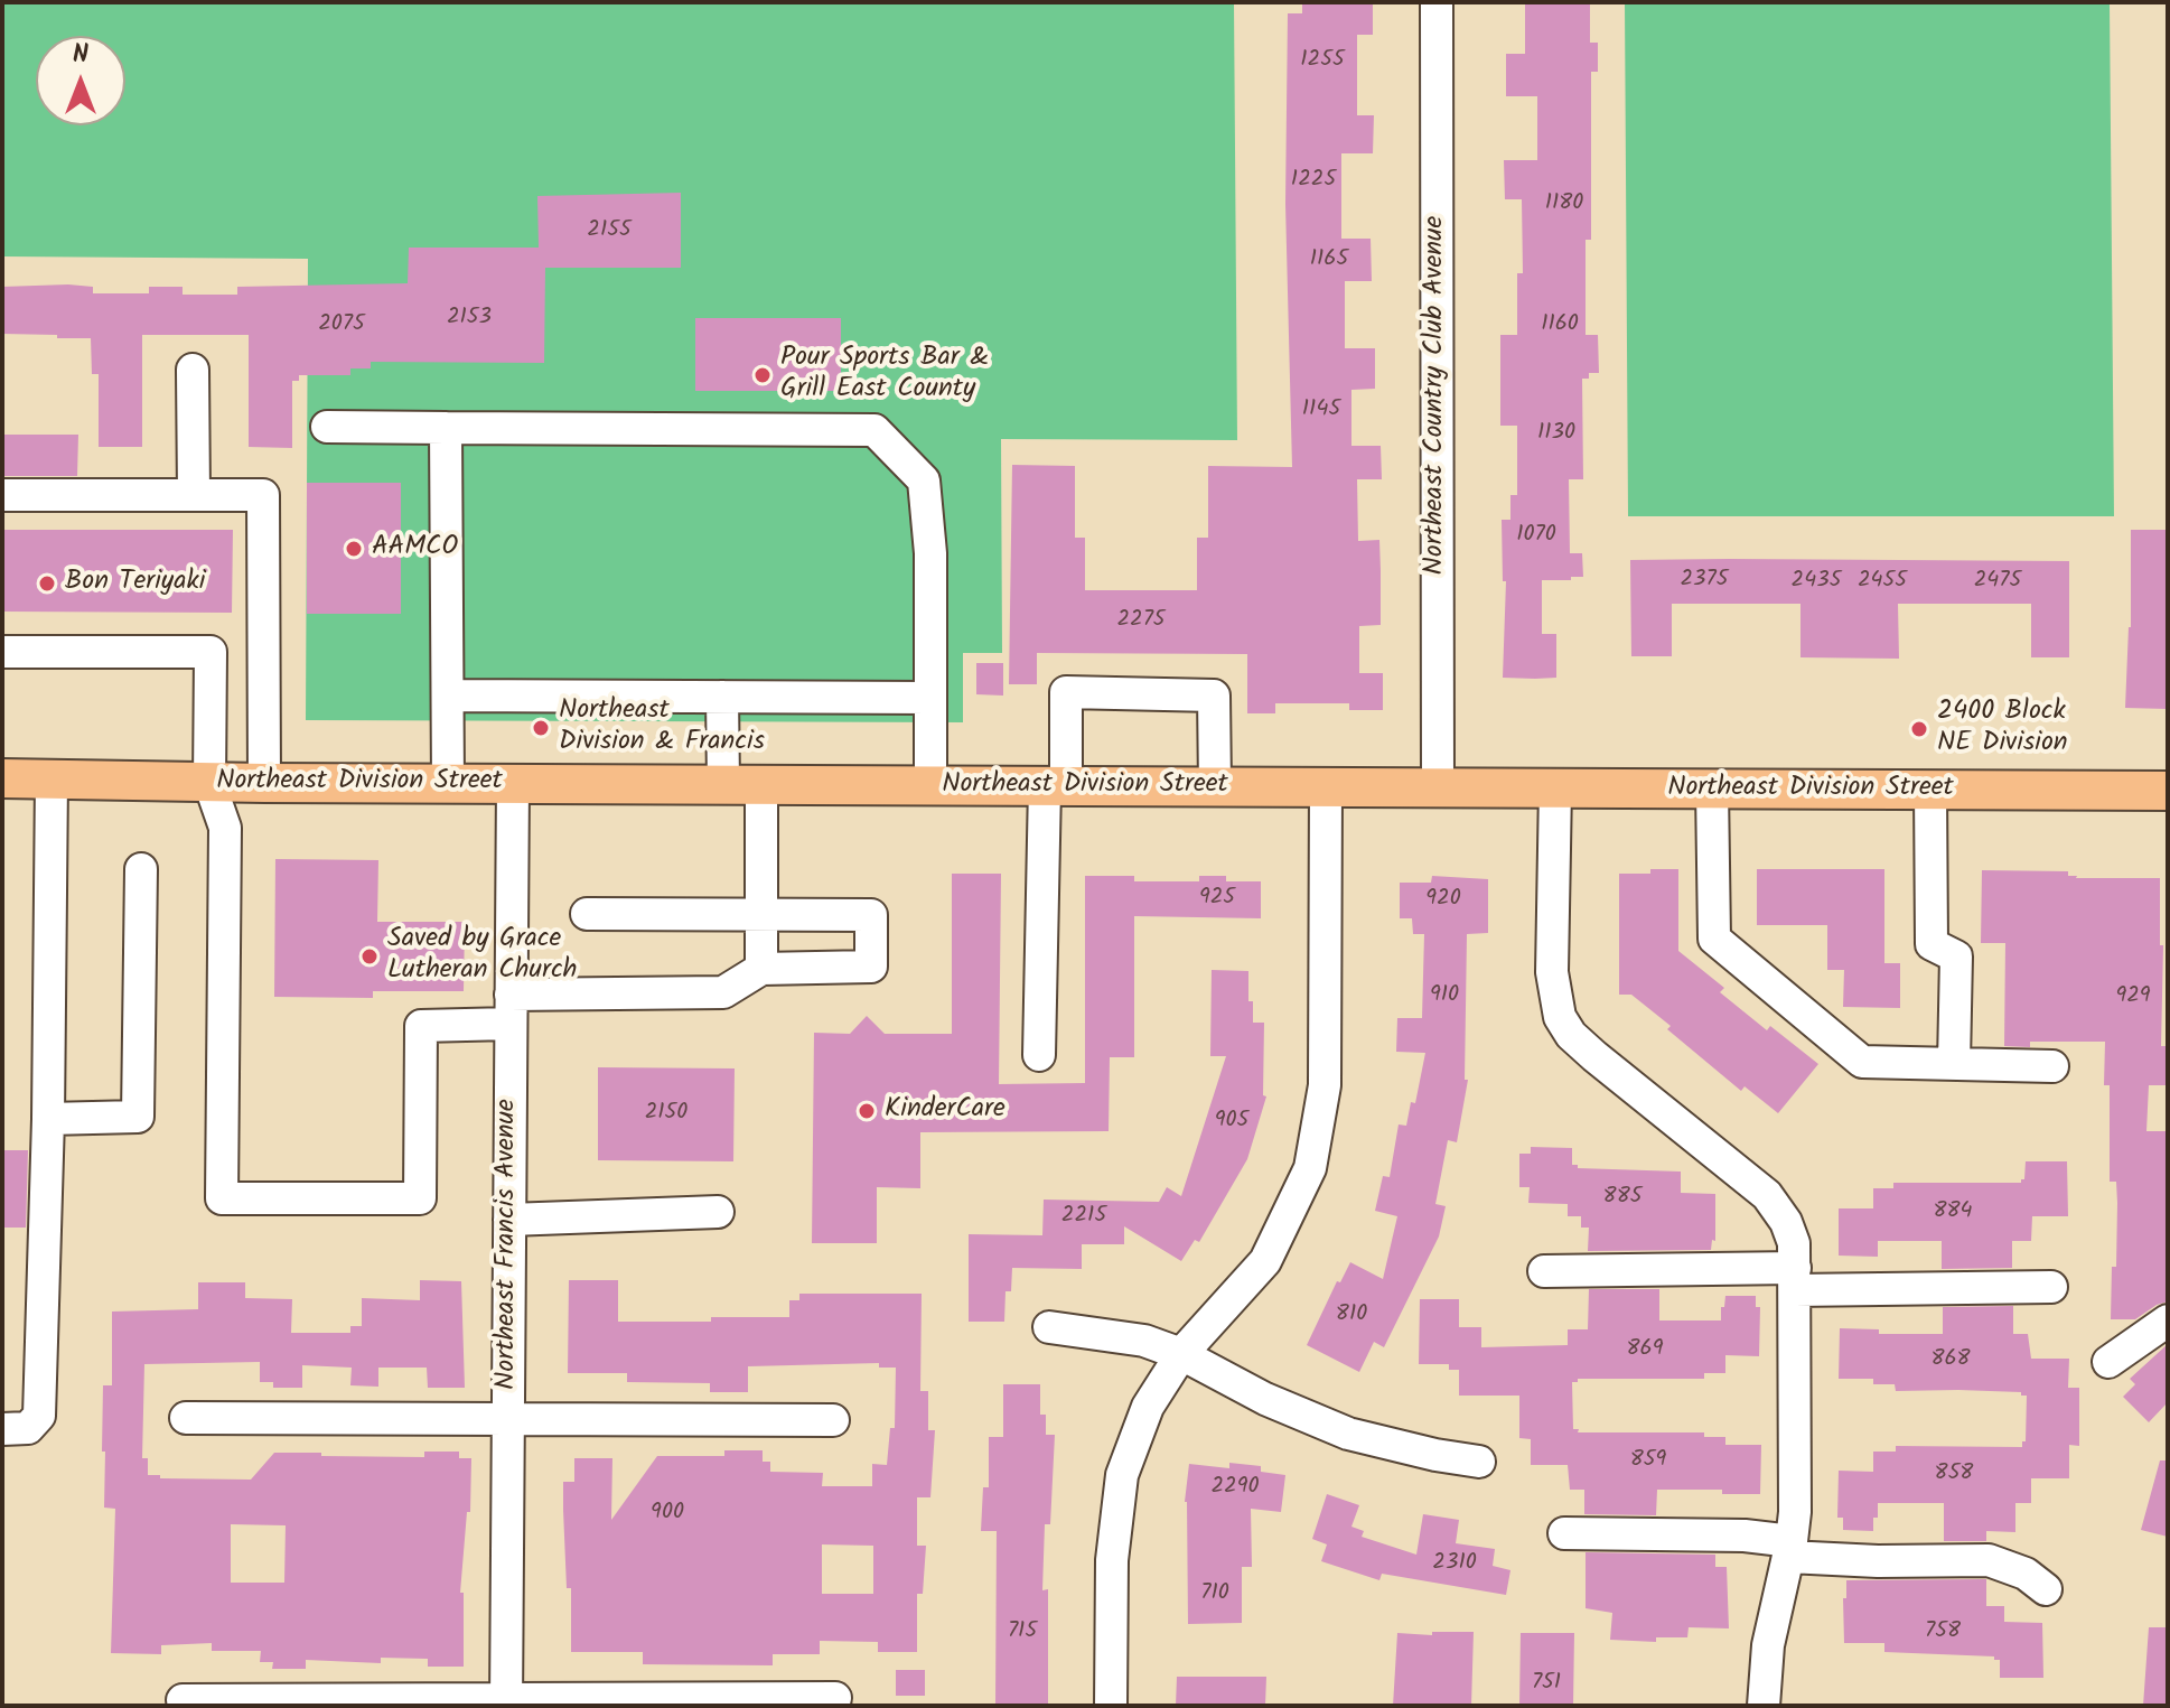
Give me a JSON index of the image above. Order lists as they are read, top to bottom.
{
  "streets": {
    "main road": ["Northeast Division Street"],
    "street": ["Northeast Country Club Avenue", "Northeast Francis Avenue"]
  },
  "crossings": [
    ["Northeast Country Club Avenue", "Northeast Division Street"],
    ["Northeast Division Street", "Northeast Francis Avenue"]
  ],
  "places": [
    "Pour Sports Bar & Grill East County",
    "AAMCO",
    "Bon Teriyaki",
    "Northeast Division & Francis",
    "2400 Block NE Division",
    "Saved by Grace Lutheran Church",
    "KinderCare"
  ],
  "house_numbers": [
    "1255",
    "1225",
    "1180",
    "2155",
    "1165",
    "2153",
    "2075",
    "1160",
    "1145",
    "1130",
    "1070",
    "2375",
    "2435",
    "2455",
    "2475",
    "2275",
    "925",
    "920",
    "910",
    "929",
    "2150",
    "905",
    "885",
    "884",
    "2215",
    "810",
    "869",
    "868",
    "859",
    "858",
    "2290",
    "900",
    "2310",
    "710",
    "715",
    "758",
    "751"
  ],
  "north": "top"
}
